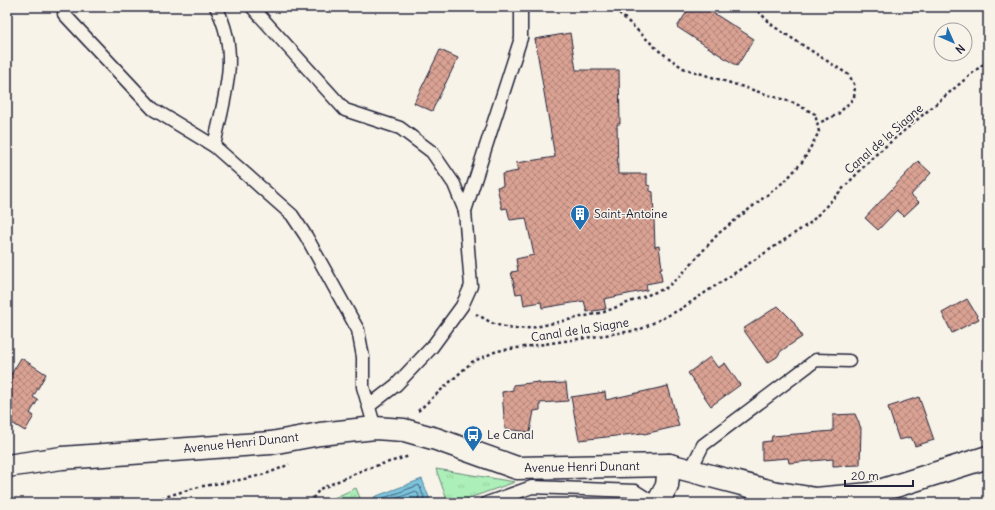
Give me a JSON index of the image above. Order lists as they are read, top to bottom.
{
  "streets": {
    "street": ["Avenue Henri Dunant"],
    "path": ["Canal de la Siagne"]
  },
  "crossings": [
    ["Canal de la Siagne", "Avenue Henri Dunant"]
  ],
  "places": {
    "building": ["Saint-Antoine"],
    "bus stop": ["Le Canal"]
  },
  "scale_bar": "20 m",
  "north": "bottom right"
}
